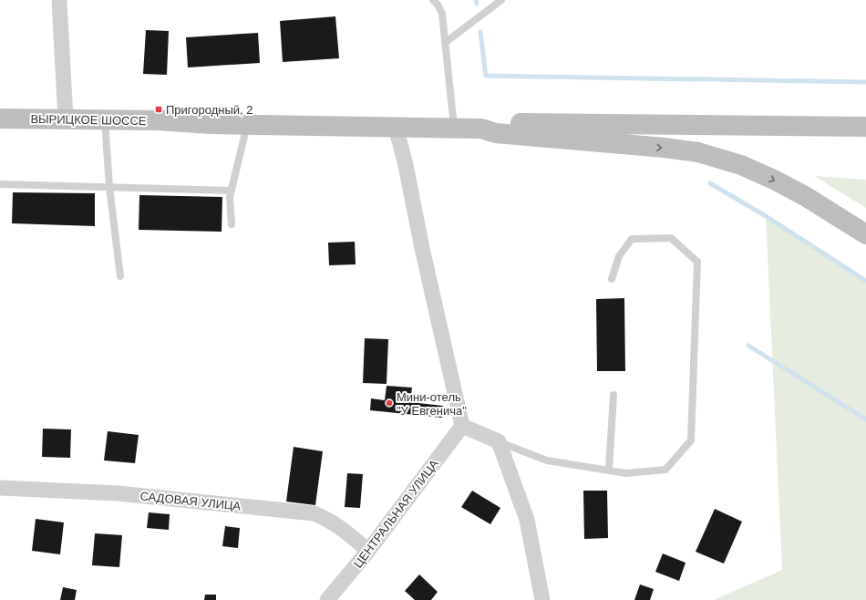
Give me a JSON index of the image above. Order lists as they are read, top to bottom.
{
  "streets": {
    "main road": ["ВЫРИЦКОЕ ШОССЕ"],
    "street": ["САДОВАЯ УЛИЦА", "ЦЕНТРАЛЬНАЯ УЛИЦА"]
  },
  "crossings": [
    ["САДОВАЯ УЛИЦА", "ЦЕНТРАЛЬНАЯ УЛИЦА"]
  ],
  "places": {
    "transit": ["Пригородный, 2"],
    "other": ["Мини-отель \"У Евгенича\""]
  }
}
